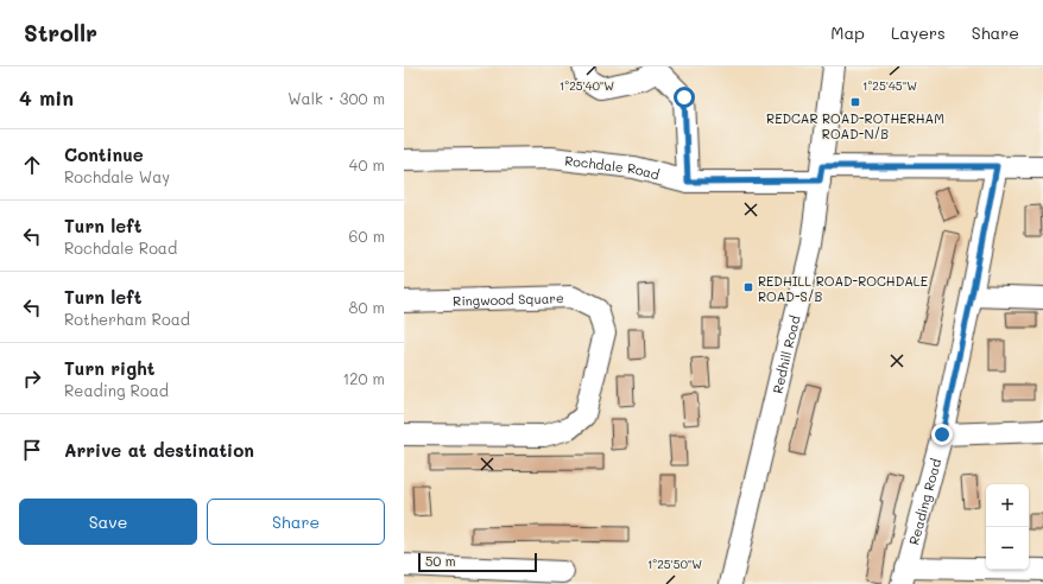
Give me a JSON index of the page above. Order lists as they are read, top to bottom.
{
  "streets": {
    "street": [
      "Rochdale Road",
      "Ringwood Square",
      "Redhill Road",
      "Reading Road"
    ]
  },
  "crossings": [
    ["Rochdale Road", "Redhill Road"],
    ["Rochdale Road", "Reading Road"]
  ],
  "places": {
    "transit": ["REDCAR ROAD-ROTHERHAM ROAD-N/B", "REDHILL ROAD-ROCHDALE ROAD-S/B"]
  },
  "scale_bar": "50 m",
  "page": {
    "header": "Strollr",
    "nav": ["Map", "Layers", "Share"],
    "heading": ["4 min", "Walk · 300 m"],
    "list": [
      ["Continue", "Rochdale Way", "40 m"],
      ["Turn left", "Rochdale Road", "60 m"],
      ["Turn left", "Rotherham Road", "80 m"],
      ["Turn right", "Reading Road", "120 m"],
      "Arrive at destination"
    ],
    "buttons": ["Save", "Share"],
    "map_buttons": ["+", "−"],
    "scale": "50 m"
  },
  "coordinates": ["1°25'40\"W", "1°25'45\"W", "1°25'50\"W"]
}
